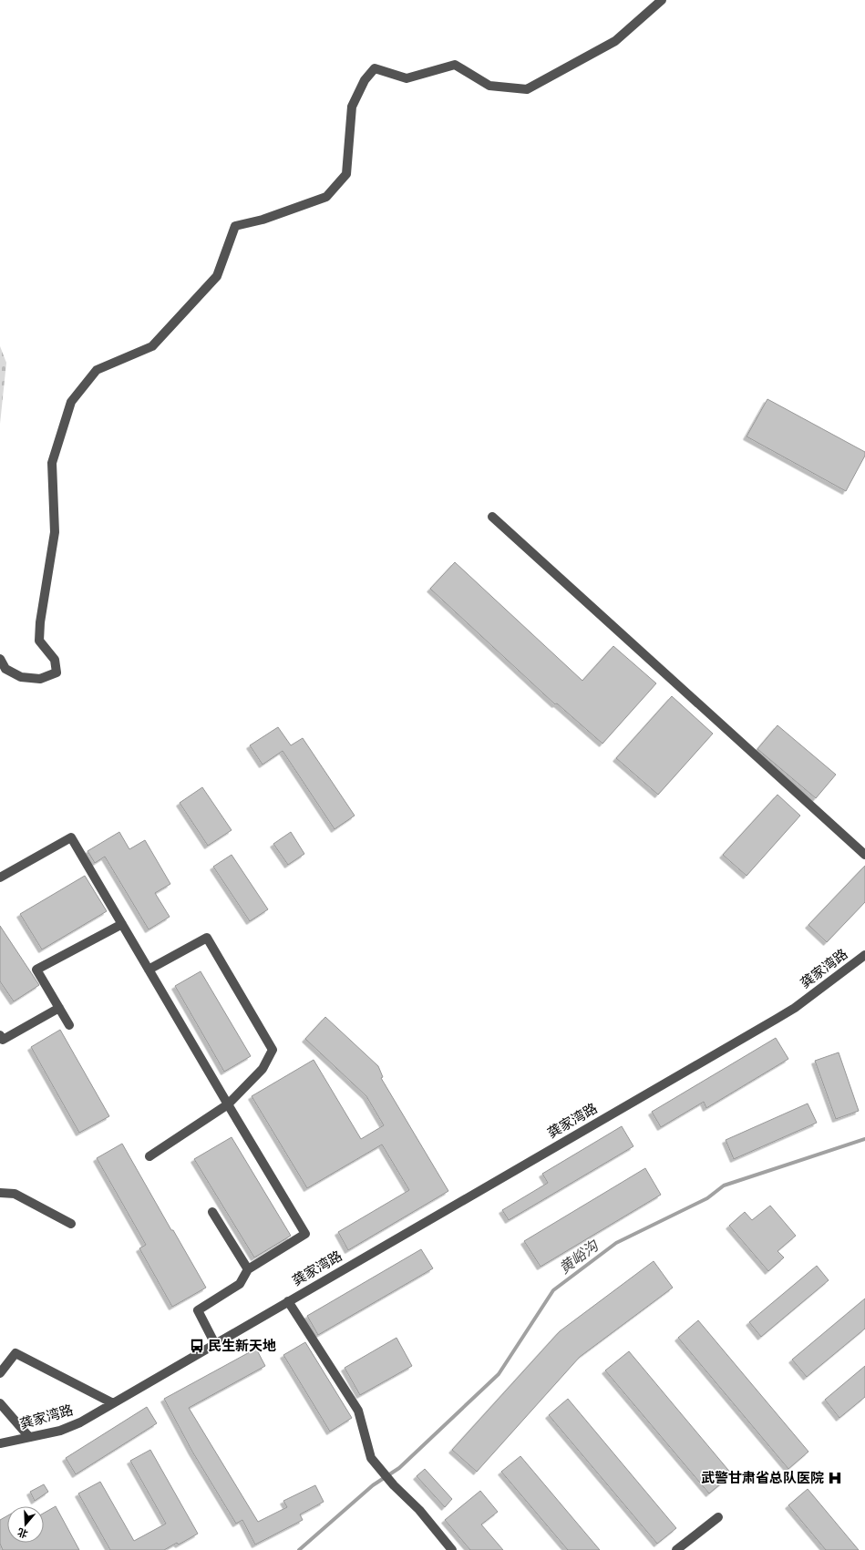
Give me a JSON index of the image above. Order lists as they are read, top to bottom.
{
  "streets": {
    "street": ["龚家湾路"]
  },
  "water": ["黄峪沟"],
  "places": {
    "bus stop": ["民生新天地"],
    "hospital": ["武警甘肃省总队医院"]
  },
  "north": "bottom"
}
